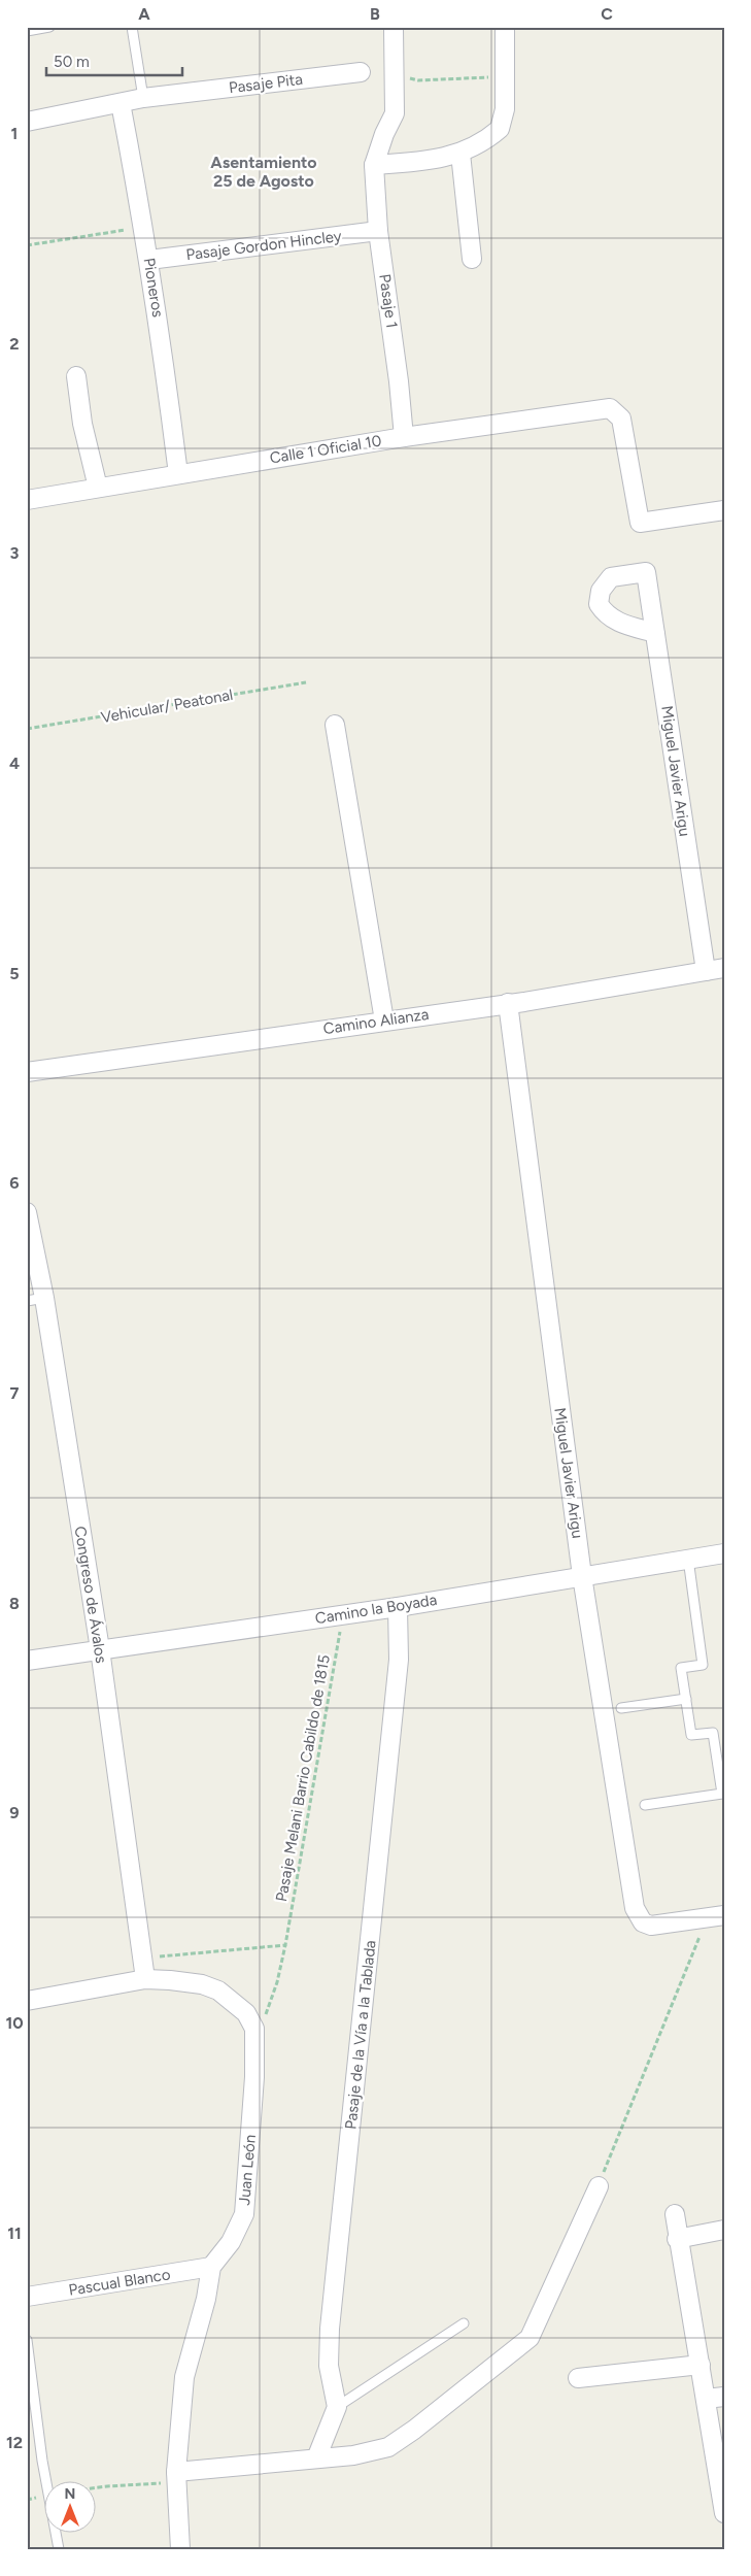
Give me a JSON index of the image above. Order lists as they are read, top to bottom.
{
  "streets": {
    "street": [
      "Pasaje Pita",
      "Pasaje Gordon Hincley",
      "Pioneros",
      "Pasaje 1",
      "Calle 1 Oficial 10",
      "Miguel Javier Arigu",
      "Camino Alianza",
      "Congreso de Ávalos",
      "Camino la Boyada",
      "Pasaje de la Vía a la Tablada",
      "Juan León",
      "Pascual Blanco"
    ],
    "path": ["Vehicular/ Peatonal", "Pasaje Melani Barrio Cabildo de 1815"]
  },
  "crossings": [
    ["Pasaje Pita", "Pioneros"],
    ["Pasaje Gordon Hincley", "Pioneros"],
    ["Pasaje Gordon Hincley", "Pasaje 1"],
    ["Pioneros", "Calle 1 Oficial 10"],
    ["Pasaje 1", "Calle 1 Oficial 10"],
    ["Miguel Javier Arigu", "Camino Alianza"],
    ["Miguel Javier Arigu", "Camino la Boyada"],
    ["Congreso de Ávalos", "Camino la Boyada"],
    ["Camino la Boyada", "Pasaje Melani Barrio Cabildo de 1815"],
    ["Camino la Boyada", "Pasaje de la Vía a la Tablada"],
    ["Pasaje Melani Barrio Cabildo de 1815", "Juan León"],
    ["Juan León", "Pascual Blanco"]
  ],
  "districts": ["Asentamiento 25 de Agosto"],
  "scale_bar": "50 m",
  "north": "top",
  "grid": {
    "columns": ["A", "B", "C"],
    "rows": [
      "1",
      "2",
      "3",
      "4",
      "5",
      "6",
      "7",
      "8",
      "9",
      "10",
      "11",
      "12"
    ]
  }
}
